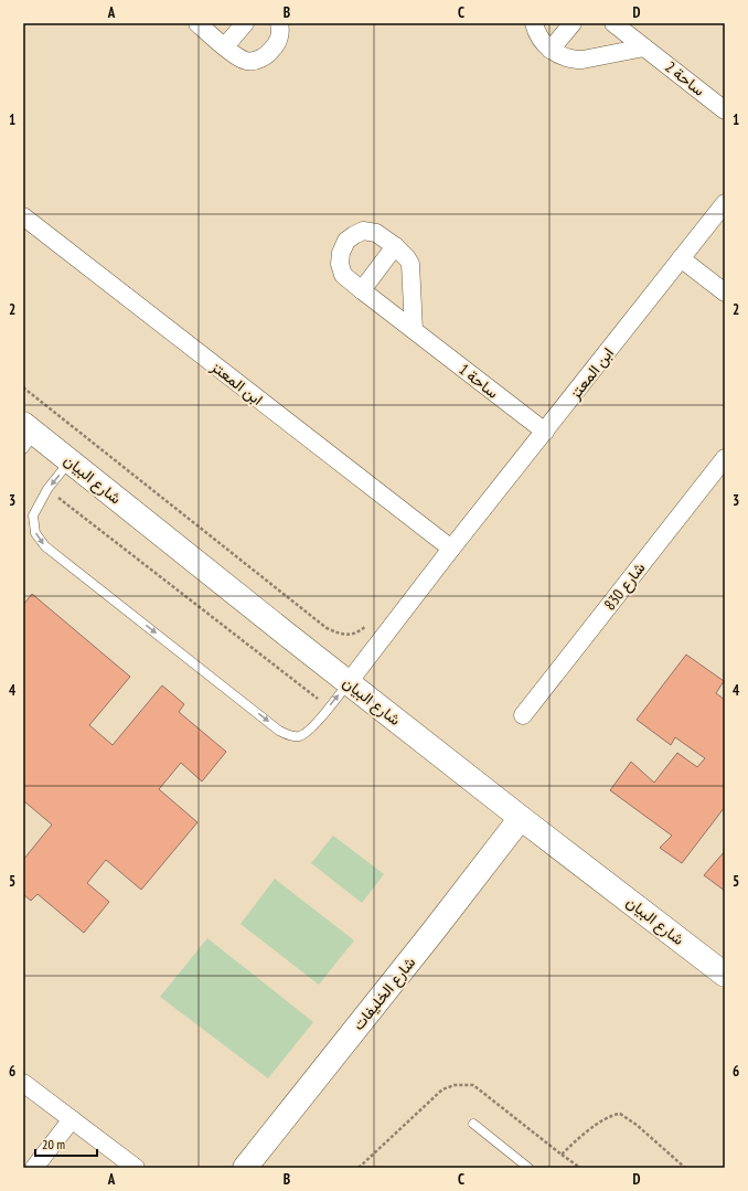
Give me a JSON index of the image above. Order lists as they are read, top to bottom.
{
  "streets": {
    "street": [
      "ساحة 2",
      "ابن المعتز",
      "ساحة 1",
      "شارع البيان",
      "شارع 830",
      "شارع الخليفات"
    ]
  },
  "crossings": [
    ["ابن المعتز", "ساحة 1"],
    ["ابن المعتز", "شارع البيان"],
    ["شارع البيان", "شارع الخليفات"]
  ],
  "scale_bar": "20 m",
  "grid": {
    "columns": [
      "A",
      "B",
      "C",
      "D"
    ],
    "rows": [
      "1",
      "2",
      "3",
      "4",
      "5",
      "6"
    ]
  }
}
